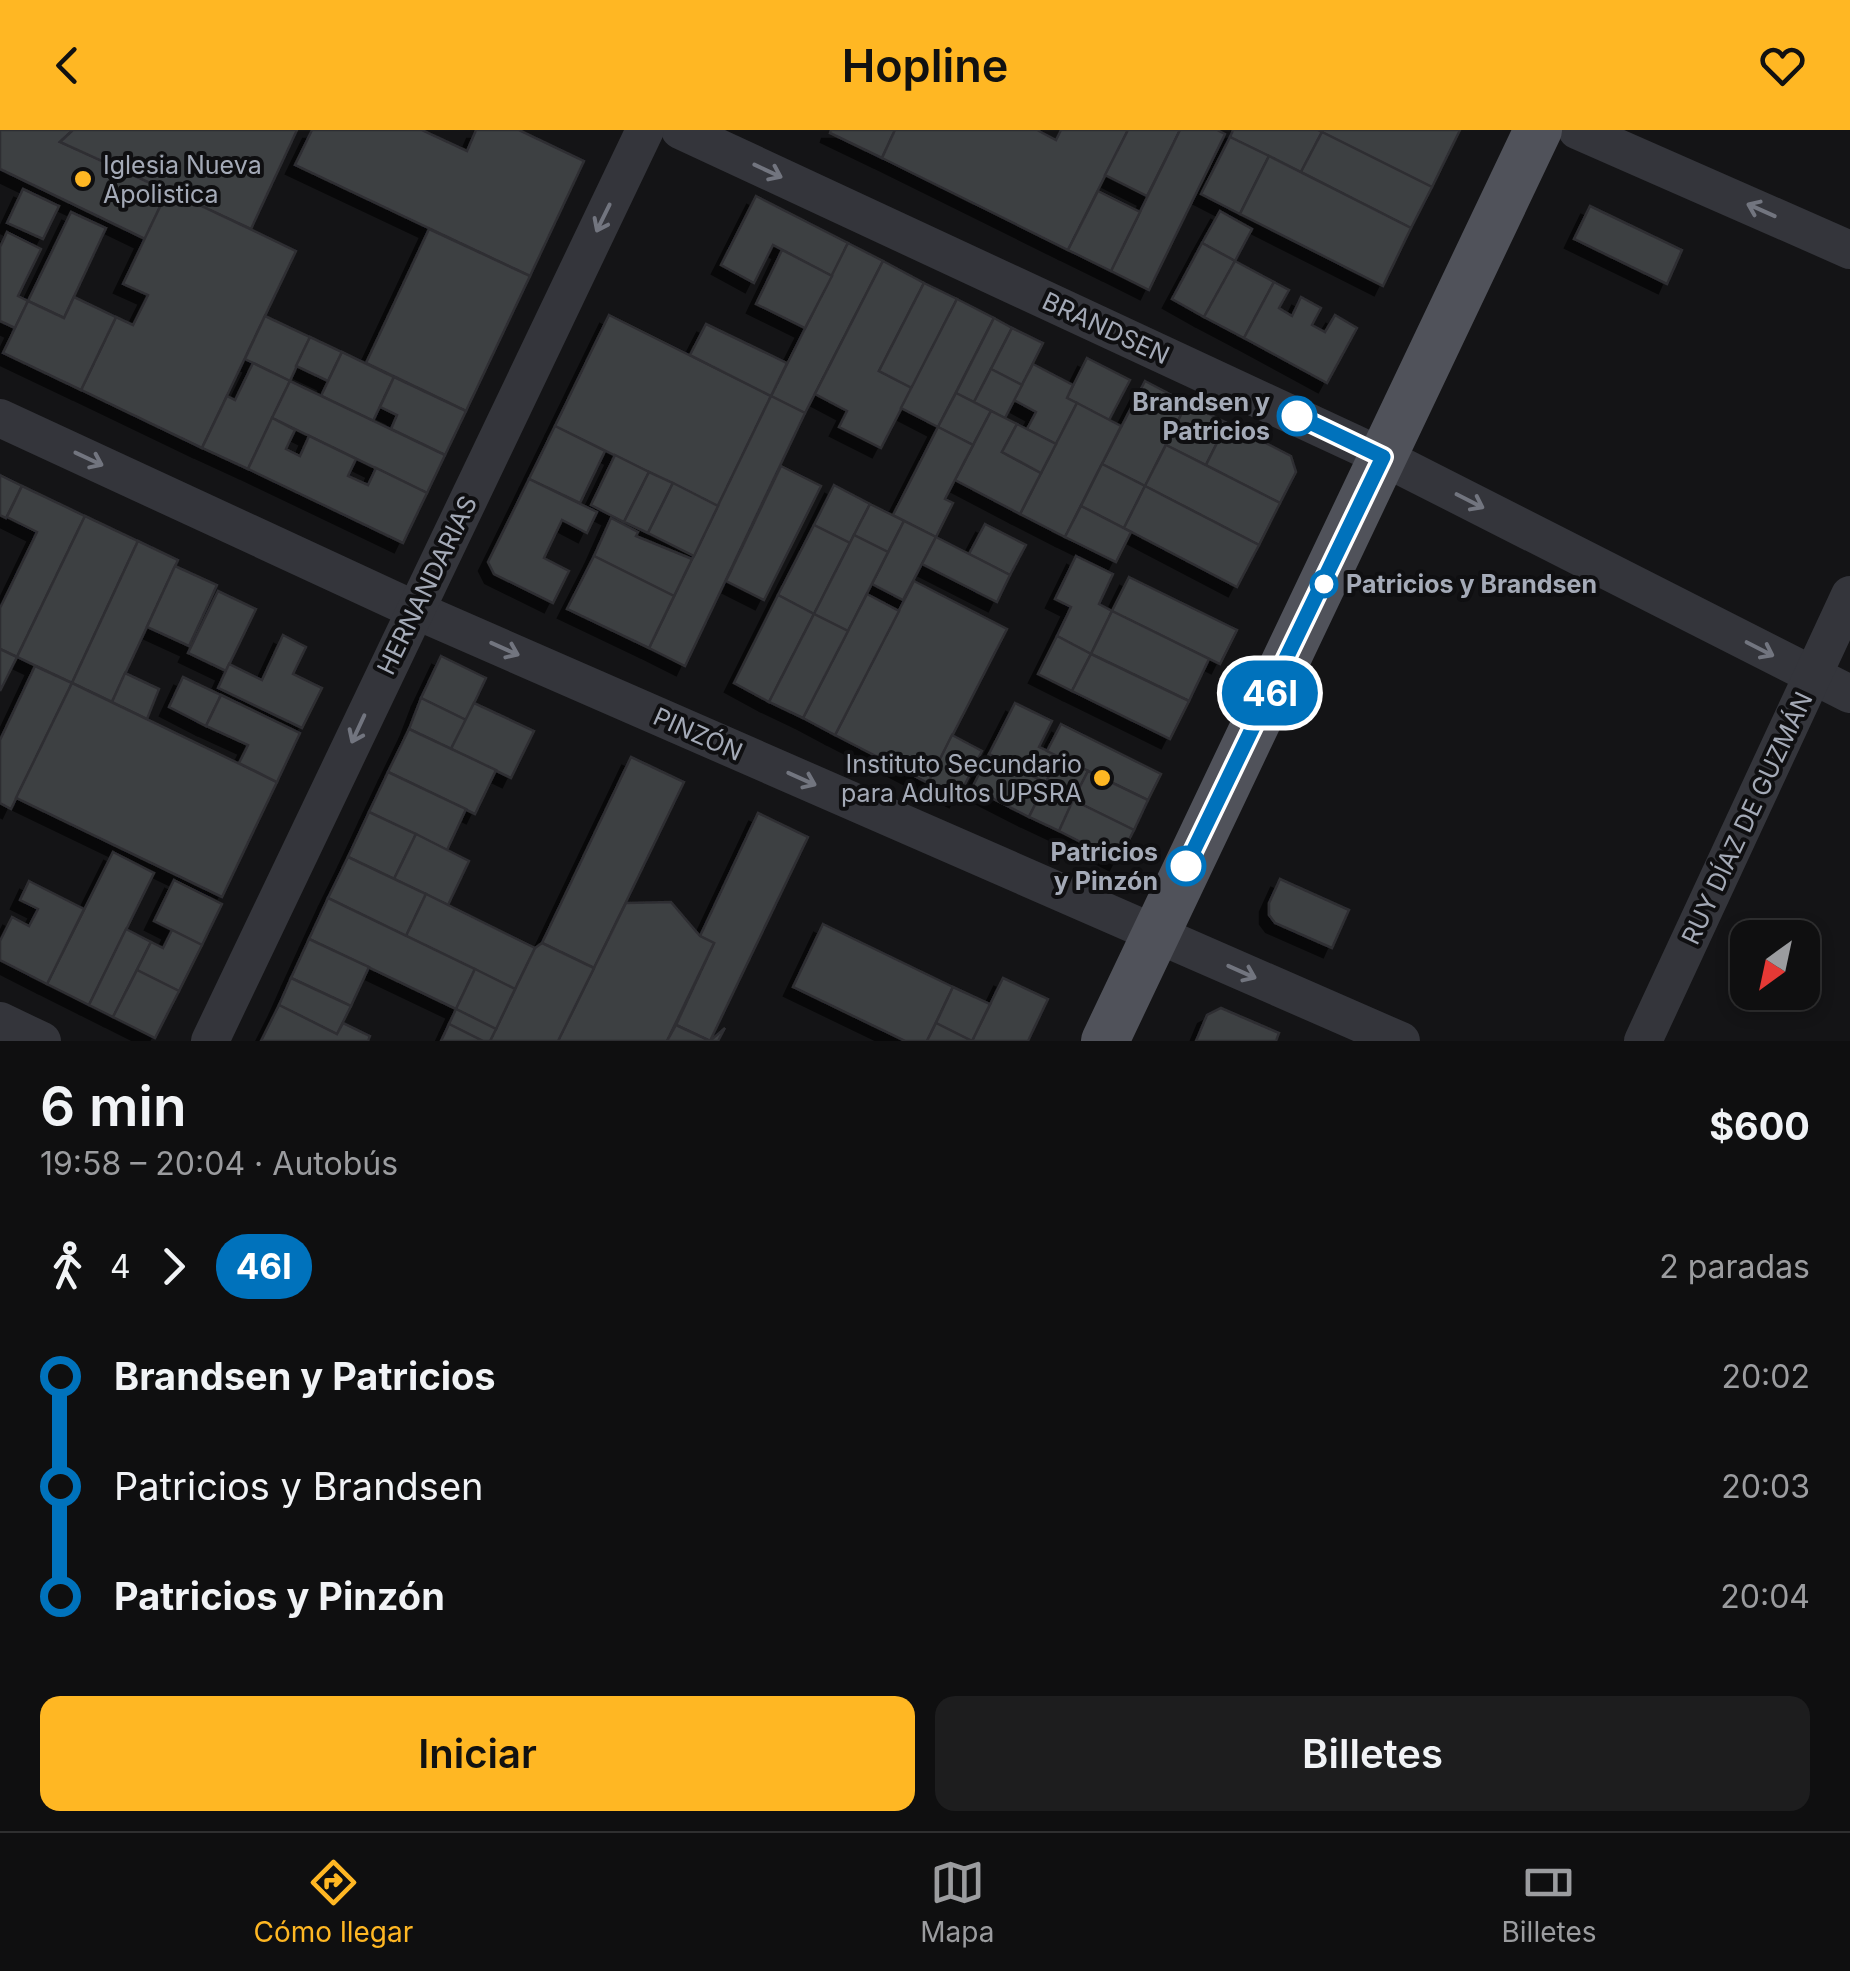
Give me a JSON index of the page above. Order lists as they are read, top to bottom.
{
  "streets": {
    "street": [
      "BRANDSEN",
      "HERNANDARIAS",
      "PINZÓN",
      "RUY DÍAZ DE GUZMÁN"
    ]
  },
  "crossings": [
    ["BRANDSEN", "RUY DÍAZ DE GUZMÁN"],
    ["HERNANDARIAS", "PINZÓN"]
  ],
  "one_way": ["BRANDSEN", "HERNANDARIAS", "PINZÓN"],
  "places": [
    "Iglesia Nueva Apolistica",
    "Brandsen y Patricios",
    "Patricios y Brandsen",
    "Instituto Secundario para Adultos UPSRA",
    "Patricios y Pinzón"
  ],
  "lines": ["bus line 46I"],
  "north": "bottom left",
  "page": {
    "header": "Hopline",
    "on_map": "46I",
    "heading": ["6 min", "19:58 – 20:04 · Autobús", "$600"],
    "legs": ["4", "46I", "2 paradas"],
    "list": [
      {
        "name": "Brandsen y Patricios",
        "value": "20:02"
      },
      {
        "name": "Patricios y Brandsen",
        "value": "20:03"
      },
      {
        "name": "Patricios y Pinzón",
        "value": "20:04"
      }
    ],
    "buttons": ["Iniciar", "Billetes"],
    "tabs": ["Cómo llegar", "Mapa", "Billetes"]
  }
}
